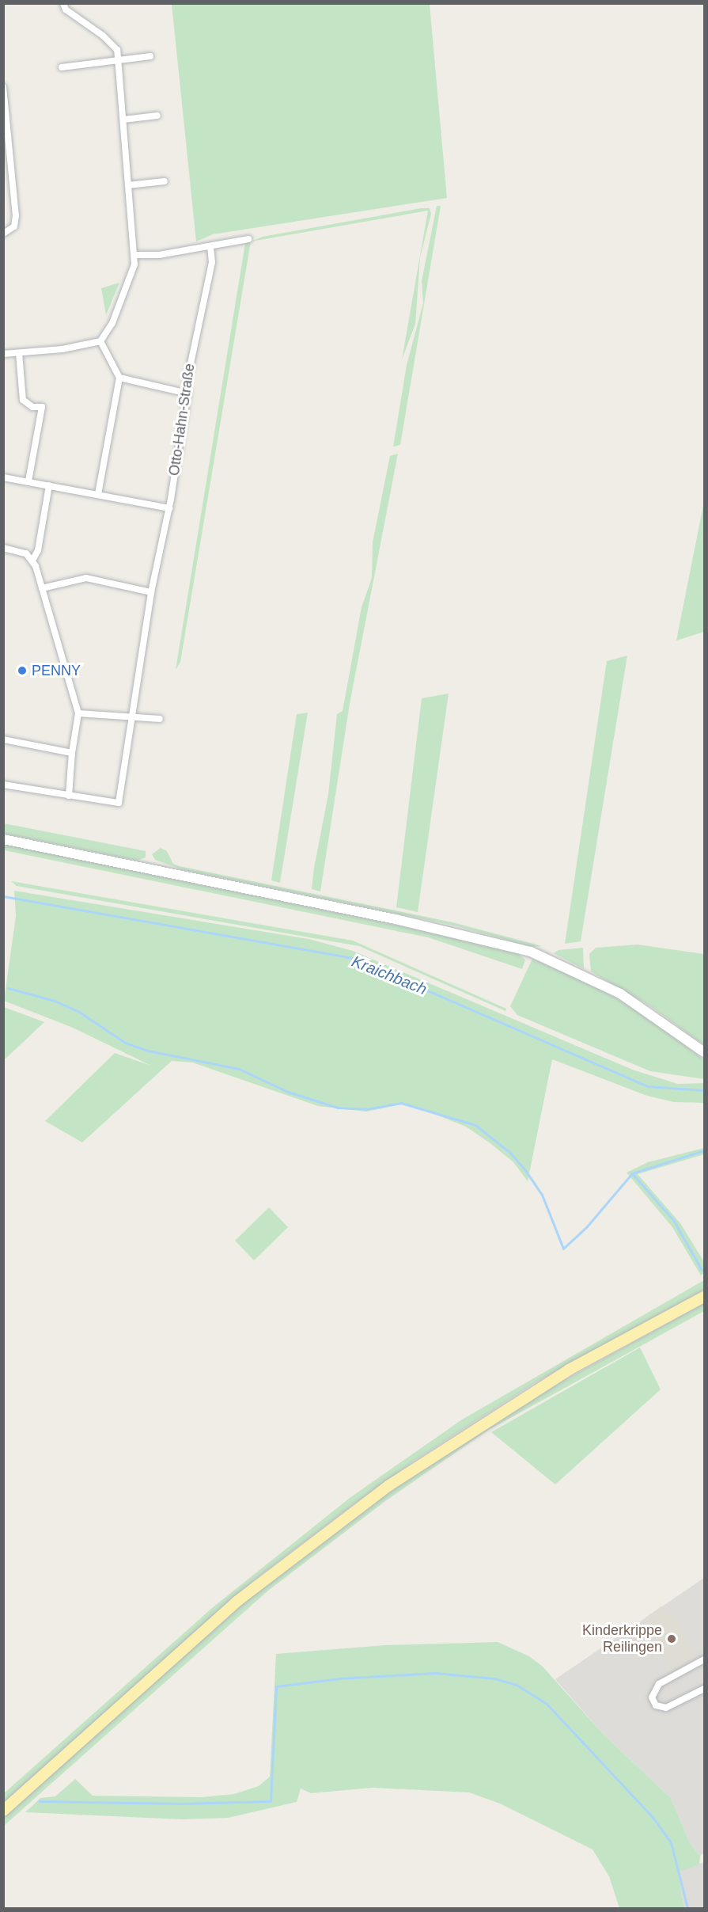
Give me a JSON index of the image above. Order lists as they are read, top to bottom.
{
  "streets": {
    "street": ["Otto-Hahn-Straße"]
  },
  "water": ["Kraichbach"],
  "places": ["PENNY", "Kinderkrippe Reilingen"]
}
